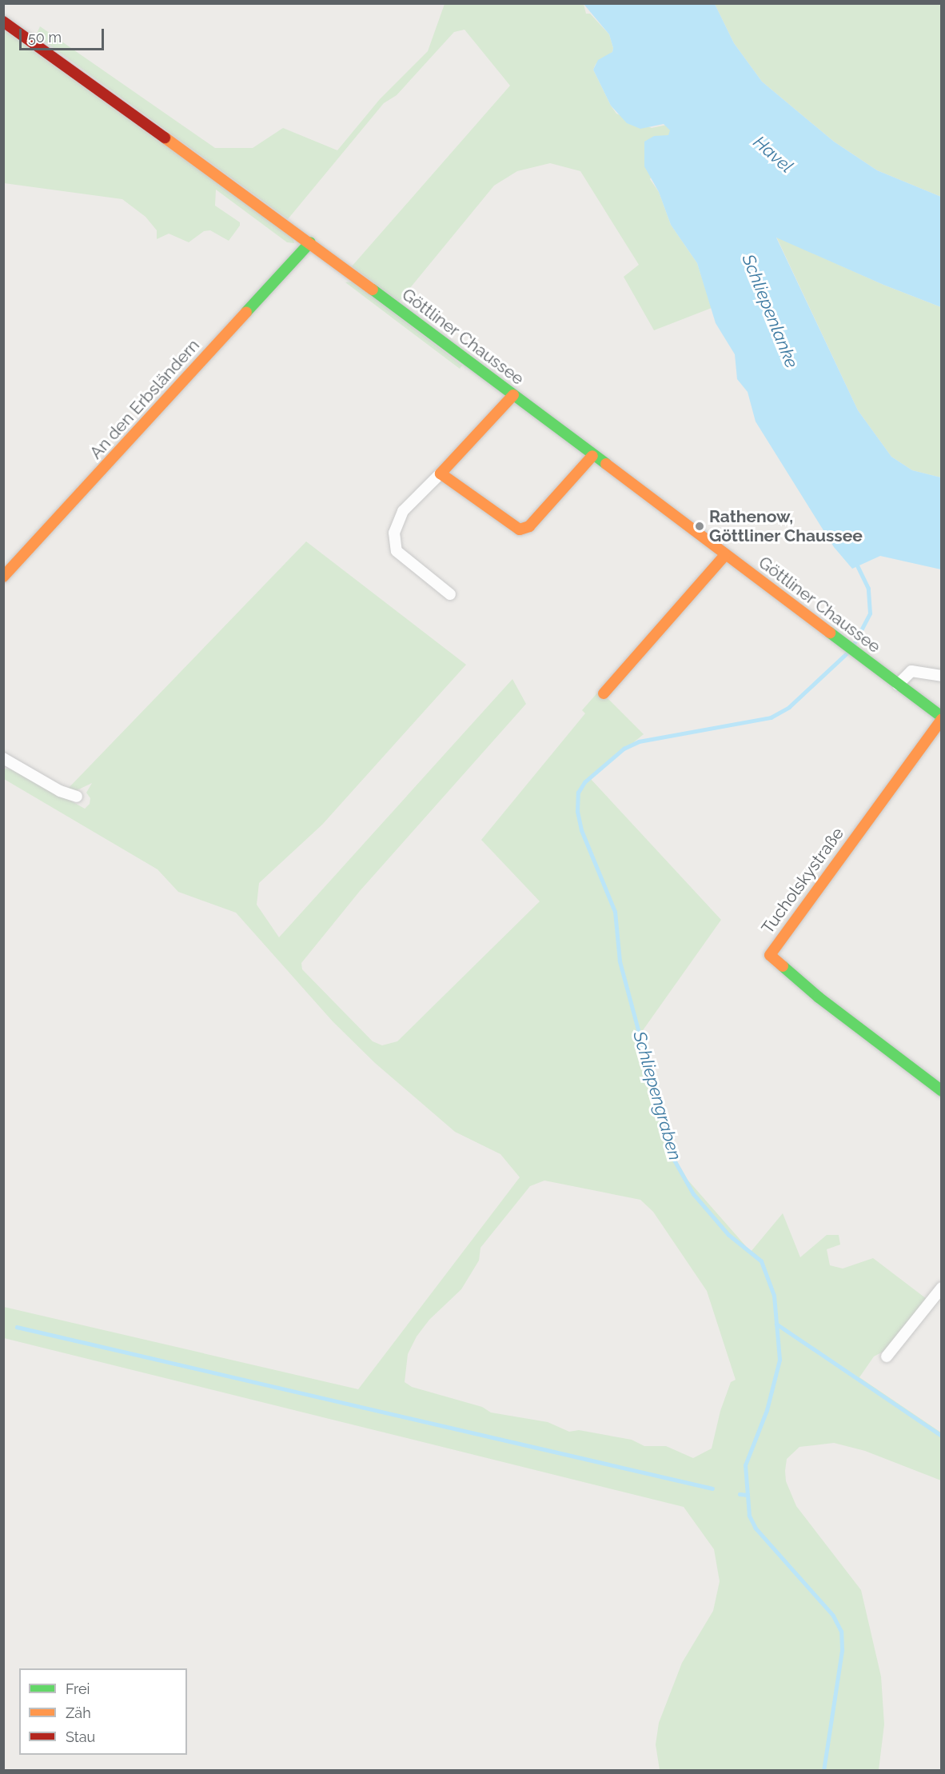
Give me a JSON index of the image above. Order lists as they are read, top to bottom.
{
  "streets": {
    "street": ["Göttliner Chaussee", "An den Erbsländern", "Tucholskystraße"]
  },
  "crossings": [
    ["Göttliner Chaussee", "An den Erbsländern"],
    ["Göttliner Chaussee", "Tucholskystraße"]
  ],
  "water": ["Havel", "Schliepenlanke", "Schliepengraben"],
  "places": ["Rathenow, Göttliner Chaussee"],
  "legend": ["Frei", "Zäh", "Stau"],
  "scale_bar": "50 m"
}
